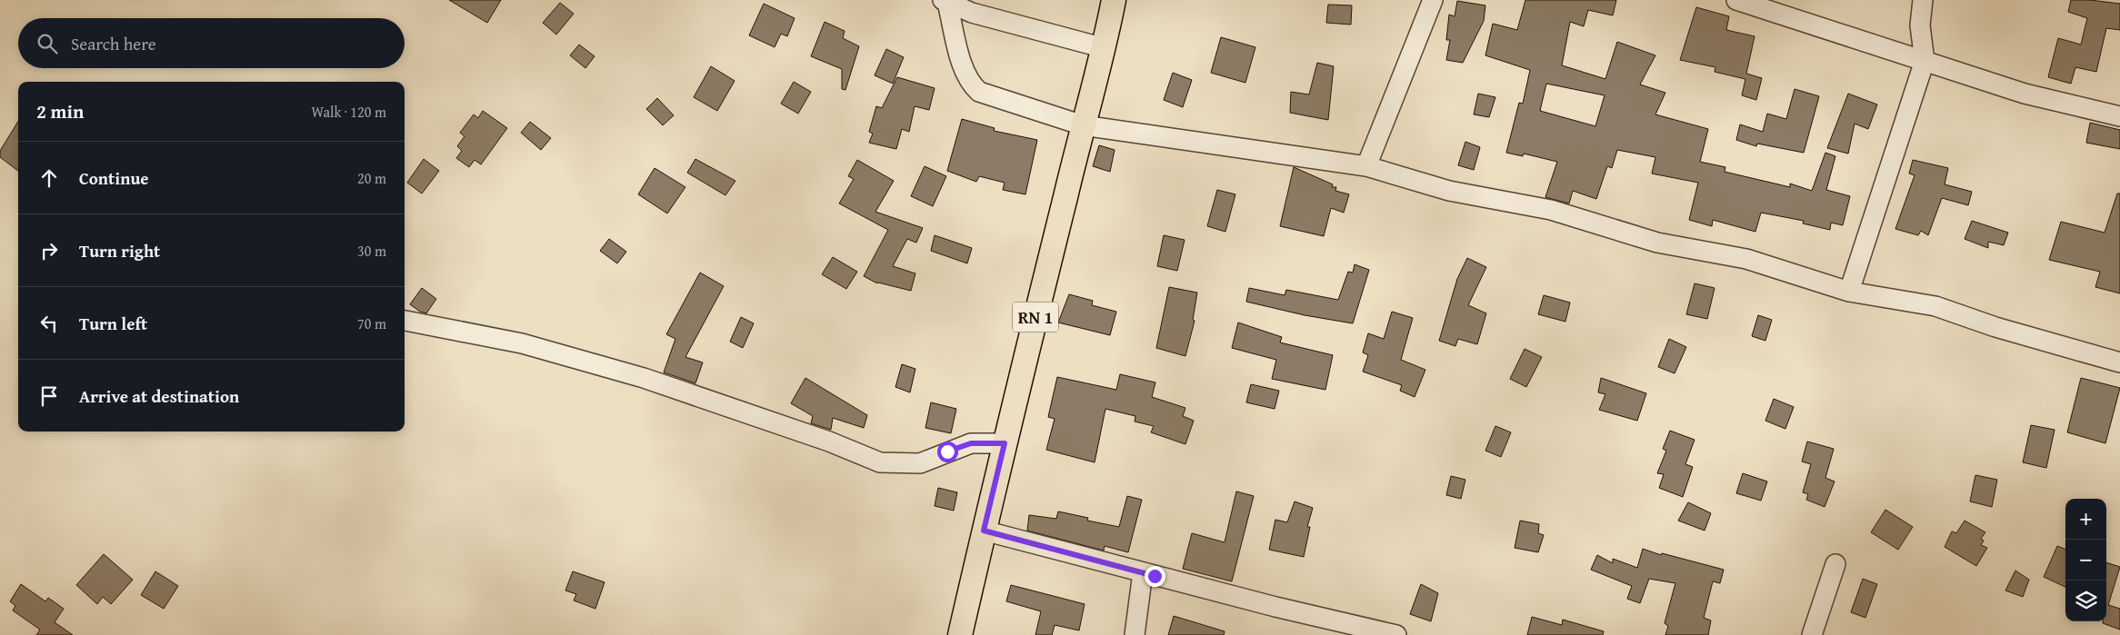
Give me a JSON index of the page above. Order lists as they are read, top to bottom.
{
  "streets": {
    "main road": ["RN 1"]
  },
  "page": {
    "search": "Search here",
    "heading": ["2 min", "Walk · 120 m"],
    "list": [
      ["Continue", "20 m"],
      ["Turn right", "30 m"],
      ["Turn left", "70 m"],
      "Arrive at destination"
    ],
    "map_buttons": ["+", "−"]
  }
}
